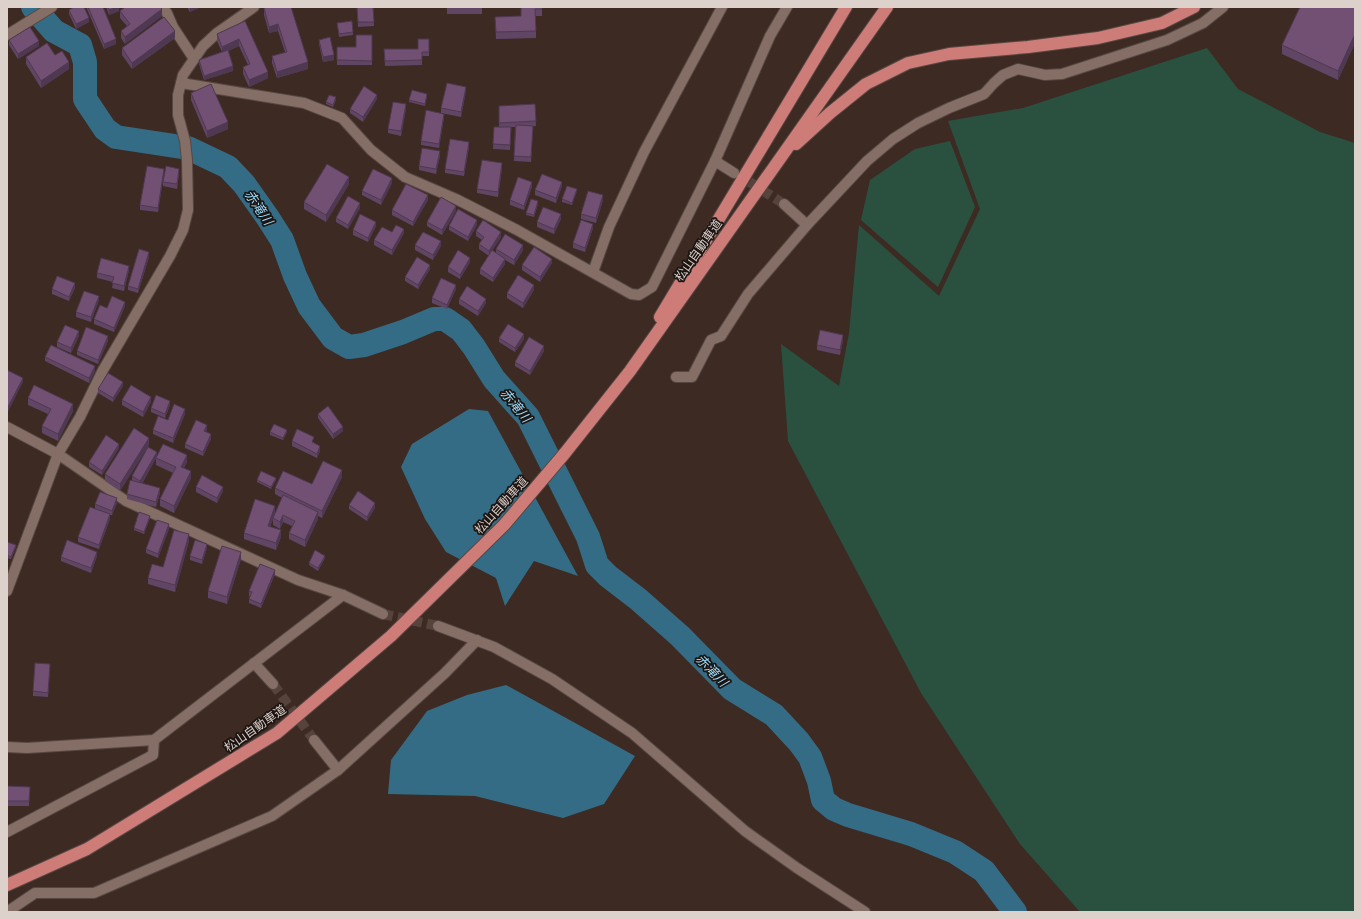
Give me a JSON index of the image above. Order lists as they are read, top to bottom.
{
  "streets": {
    "highway": ["松山自動車道"]
  },
  "water": ["赤滝川"]
}
